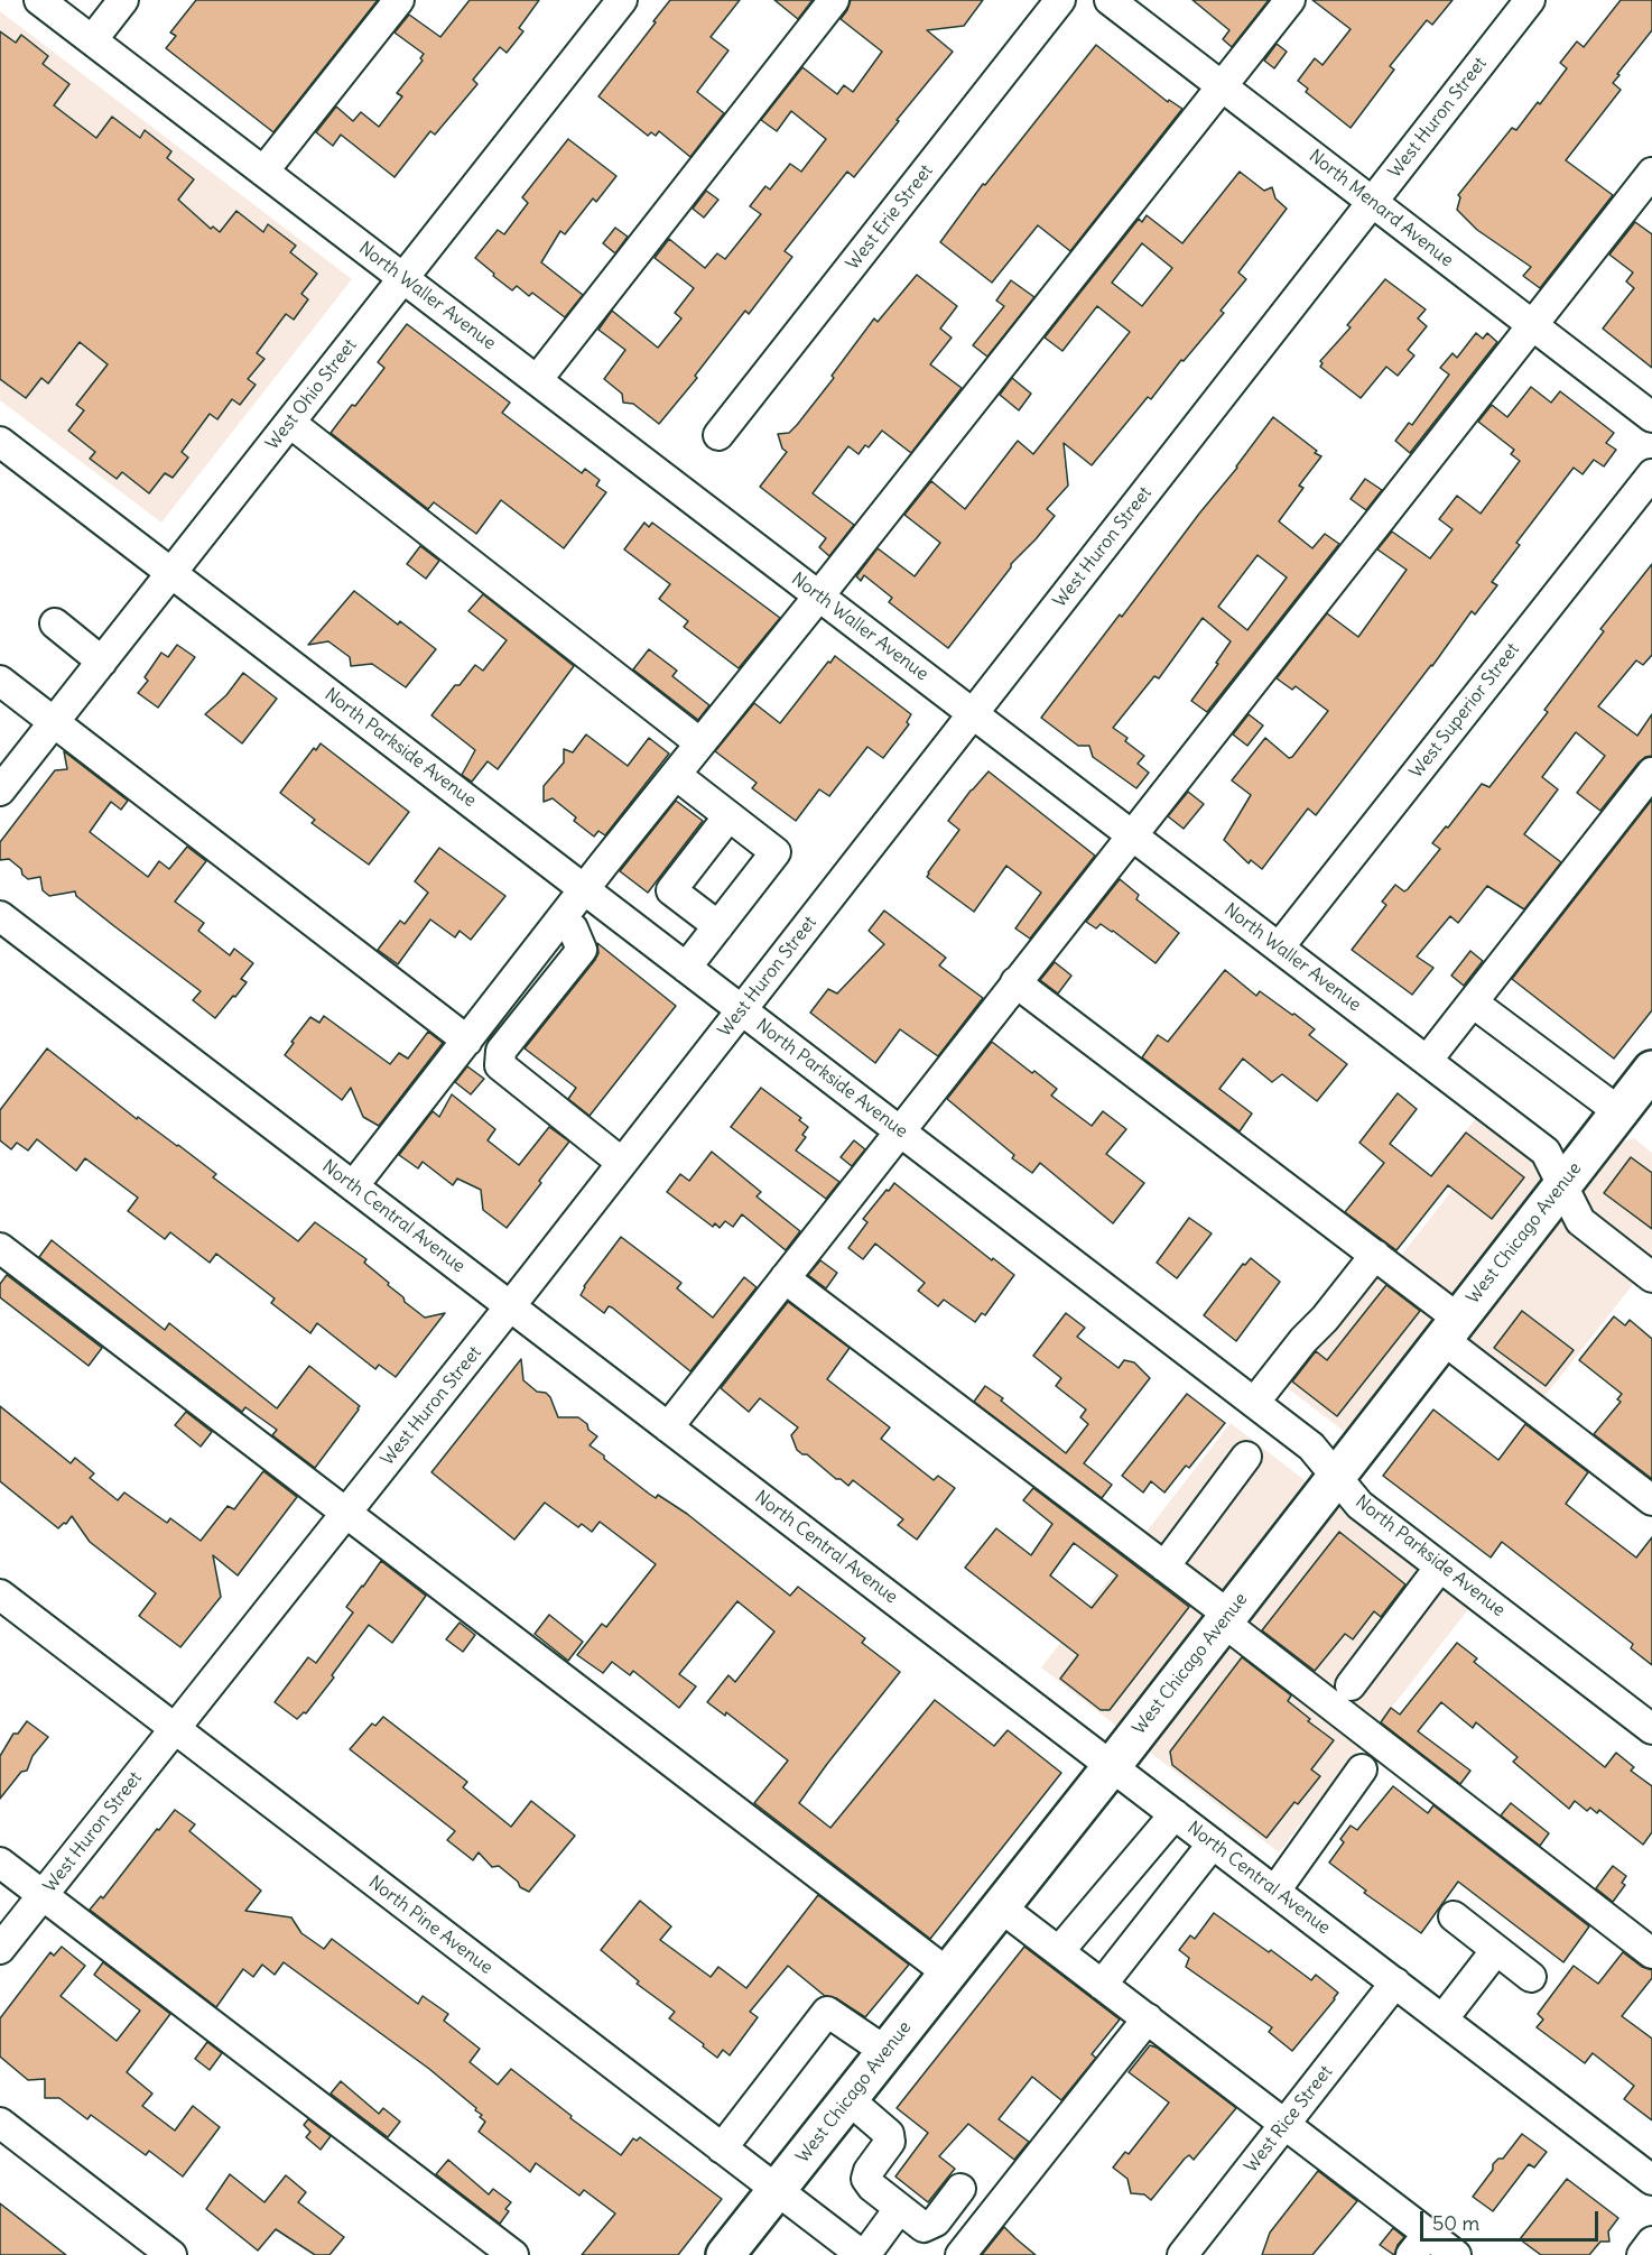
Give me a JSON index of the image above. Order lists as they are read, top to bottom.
{
  "streets": {
    "main road": ["West Chicago Avenue"],
    "street": [
      "West Huron Street",
      "North Menard Avenue",
      "West Erie Street",
      "North Waller Avenue",
      "West Ohio Street",
      "West Superior Street",
      "North Parkside Avenue",
      "North Central Avenue",
      "North Pine Avenue",
      "West Rice Street"
    ]
  },
  "crossings": [
    ["West Huron Street", "North Menard Avenue"],
    ["West Huron Street", "North Waller Avenue"],
    ["West Huron Street", "North Parkside Avenue"],
    ["West Huron Street", "North Central Avenue"],
    ["West Huron Street", "North Pine Avenue"],
    ["North Waller Avenue", "West Ohio Street"],
    ["North Waller Avenue", "West Superior Street"],
    ["North Waller Avenue", "West Chicago Avenue"],
    ["West Ohio Street", "North Parkside Avenue"],
    ["North Parkside Avenue", "West Chicago Avenue"],
    ["North Central Avenue", "West Chicago Avenue"],
    ["North Central Avenue", "West Rice Street"],
    ["West Chicago Avenue", "North Pine Avenue"]
  ],
  "scale_bar": "50 m"
}
